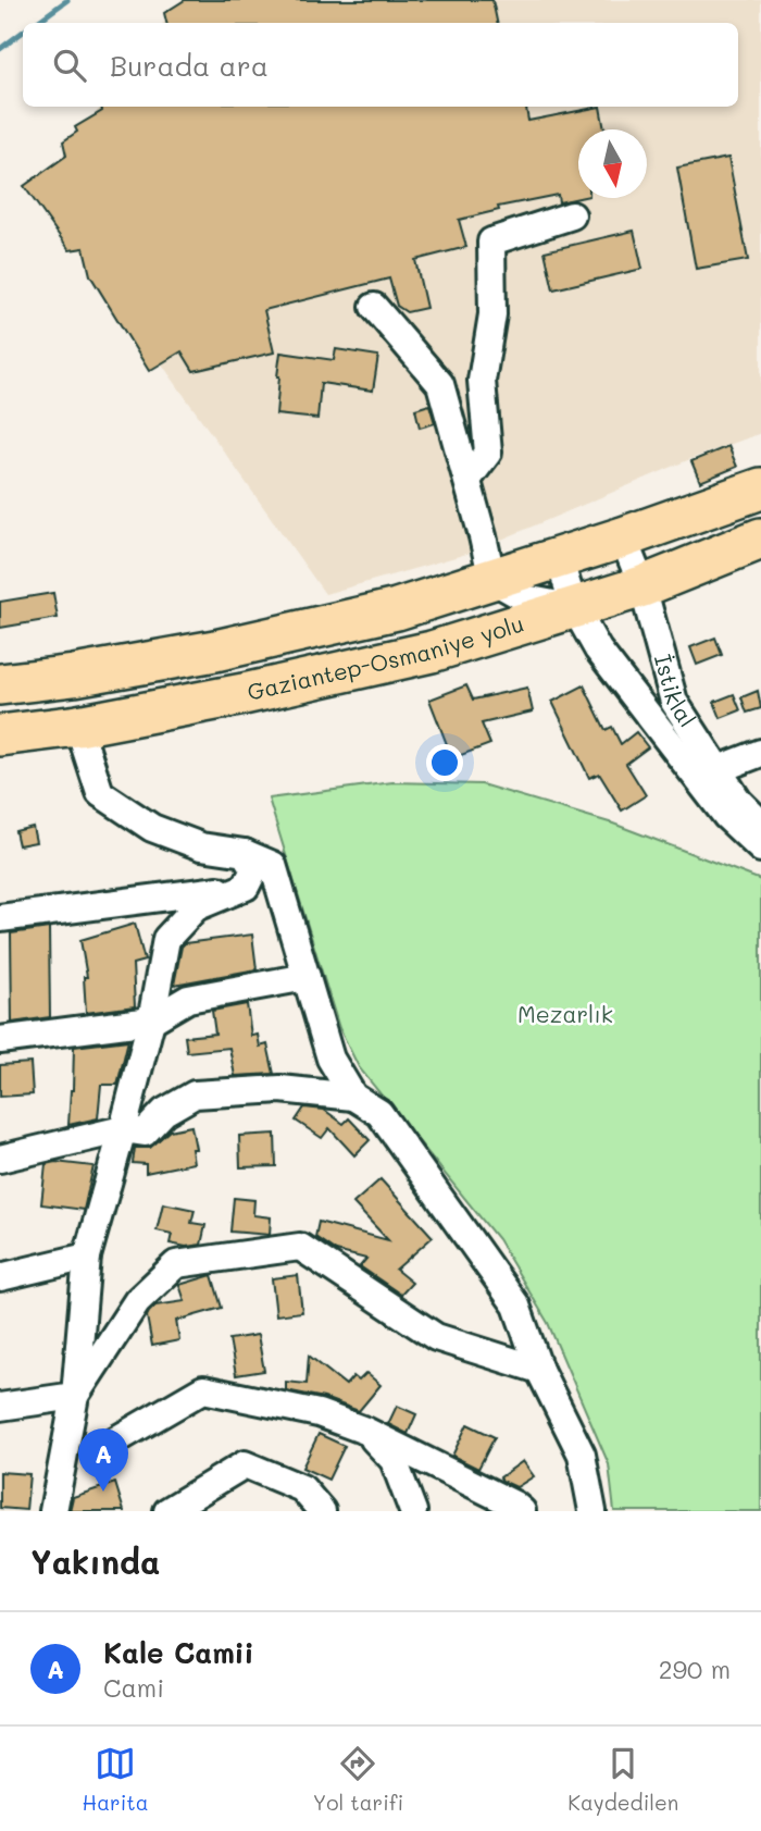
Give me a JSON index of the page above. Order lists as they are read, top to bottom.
{
  "streets": {
    "highway": ["Gaziantep-Osmaniye yolu"],
    "street": ["İstiklal"]
  },
  "crossings": [
    ["Gaziantep-Osmaniye yolu", "İstiklal"]
  ],
  "parks": ["Mezarlık"],
  "north": "bottom",
  "page": {
    "search": "Burada ara",
    "pins": "A",
    "heading": "Yakında",
    "list": [
      {
        "mark": "A",
        "name": "Kale Camii",
        "note": "Cami",
        "value": "290 m"
      }
    ],
    "nav": ["Harita", "Yol tarifi", "Kaydedilen"]
  }
}
